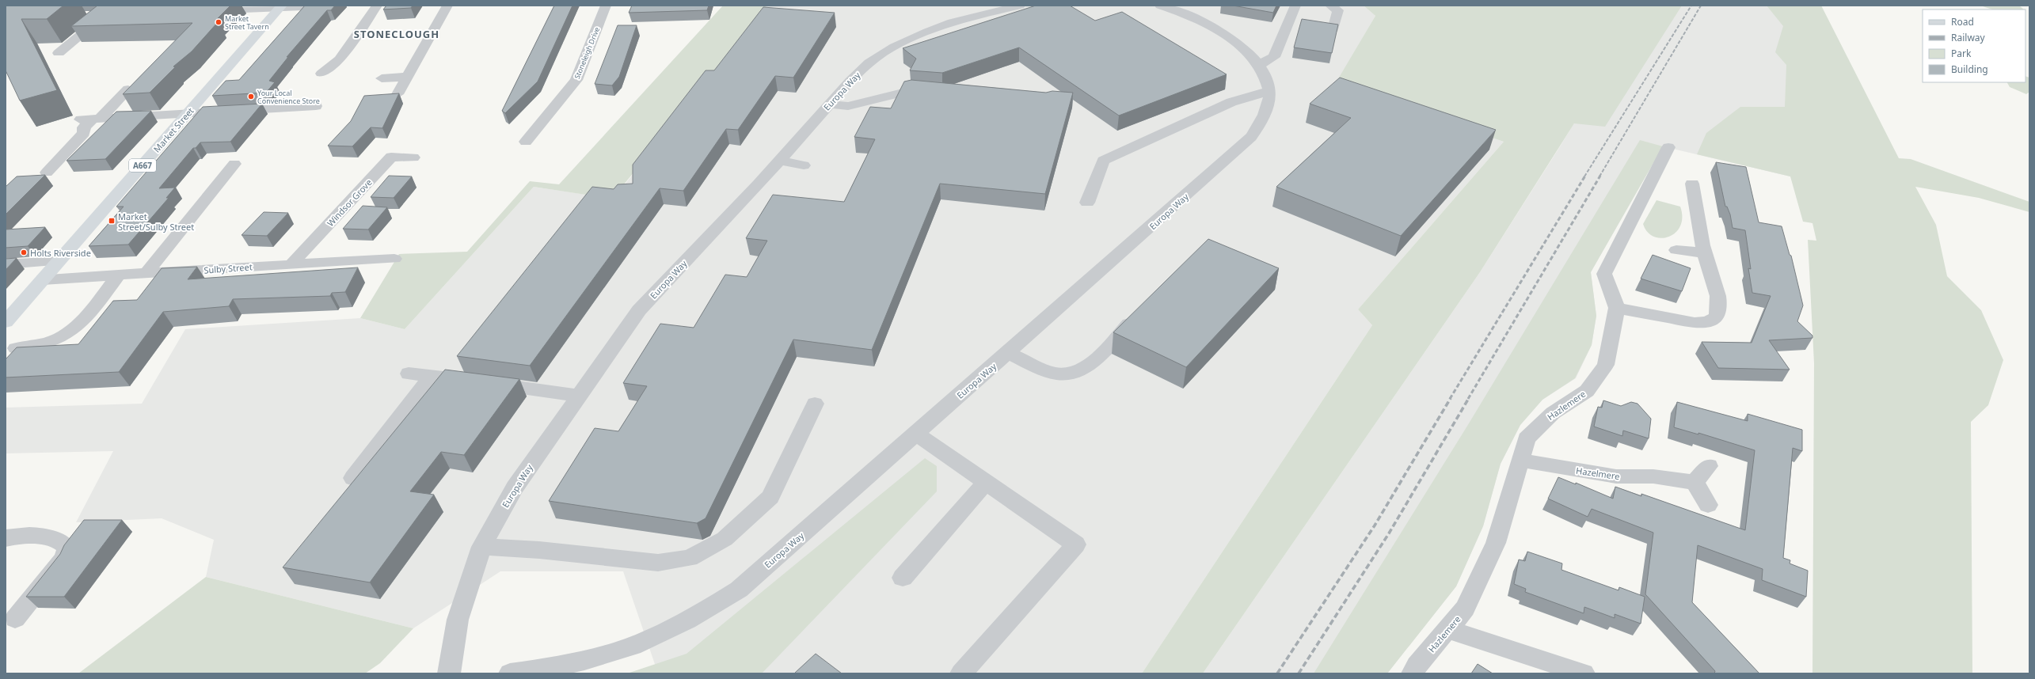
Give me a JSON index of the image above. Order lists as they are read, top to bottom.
{
  "streets": {
    "main road": ["Market Street", "A667"],
    "street": [
      "Stoneleigh Drive",
      "Europa Way",
      "Windsor Grove",
      "Sulby Street",
      "Hazlemere",
      "Hazelmere"
    ]
  },
  "crossings": [
    ["Market Street", "Sulby Street"],
    ["Windsor Grove", "Sulby Street"],
    ["Hazlemere", "Hazelmere"]
  ],
  "districts": ["STONECLOUGH"],
  "places": {
    "other": ["Market Street Tavern", "Your Local Convenience Store", "Holts Riverside"],
    "transit": ["Market Street/Sulby Street"]
  },
  "legend": [
    "Road",
    "Railway",
    "Park",
    "Building"
  ]
}
